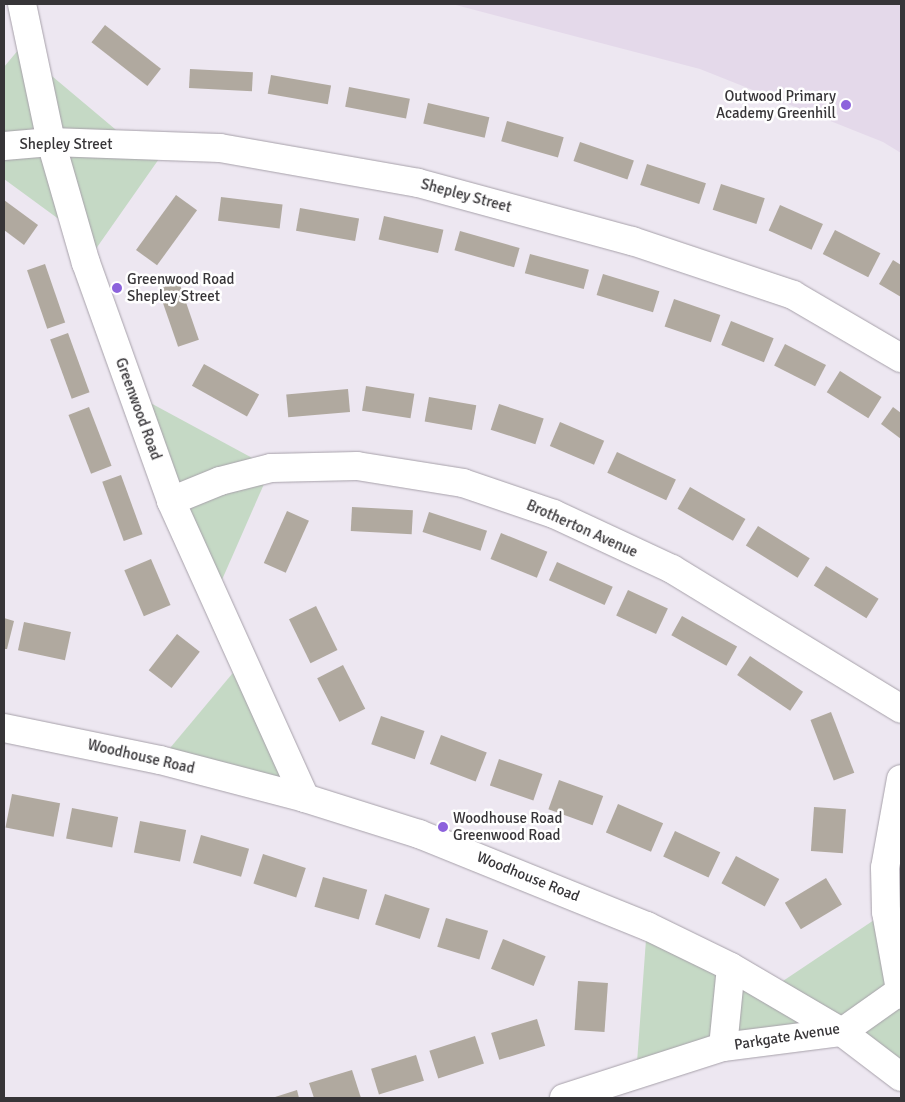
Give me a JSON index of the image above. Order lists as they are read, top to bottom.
{
  "streets": {
    "street": [
      "Shepley Street",
      "Greenwood Road",
      "Brotherton Avenue",
      "Woodhouse Road",
      "Parkgate Avenue"
    ]
  },
  "crossings": [
    ["Shepley Street", "Greenwood Road"],
    ["Greenwood Road", "Brotherton Avenue"],
    ["Greenwood Road", "Woodhouse Road"],
    ["Woodhouse Road", "Parkgate Avenue"]
  ],
  "places": ["Outwood Primary Academy Greenhill", "Greenwood Road Shepley Street", "Woodhouse Road Greenwood Road"]
}
